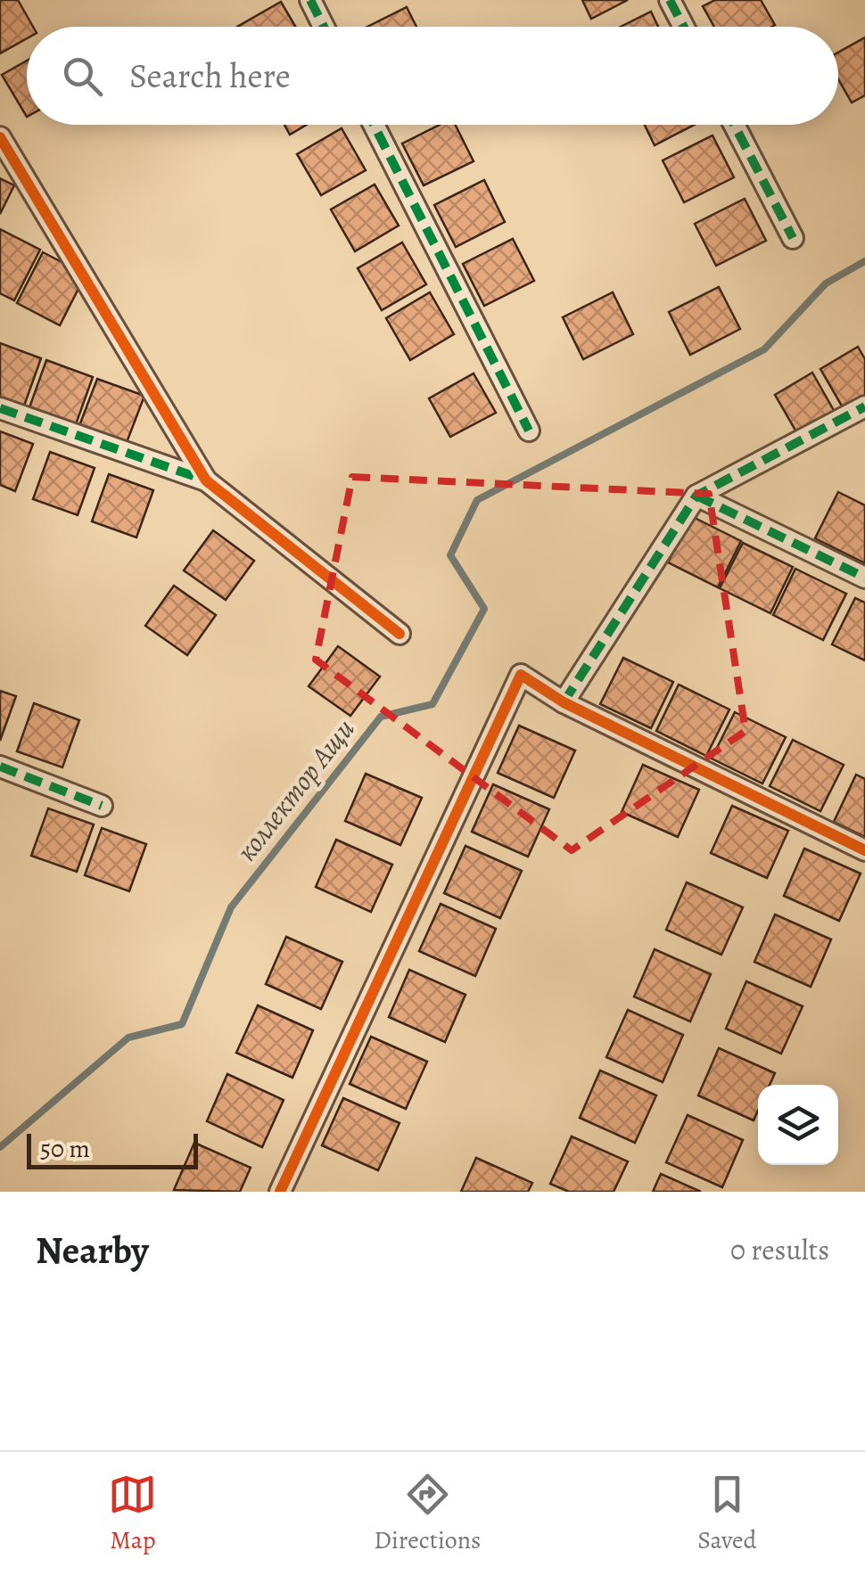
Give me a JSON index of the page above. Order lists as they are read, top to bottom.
{
  "water": ["коллектор Ащи"],
  "scale_bar": "50 m",
  "page": {
    "search": "Search here",
    "scale": "50 m",
    "heading": ["Nearby", "0 results"],
    "nav": ["Map", "Directions", "Saved"]
  }
}
